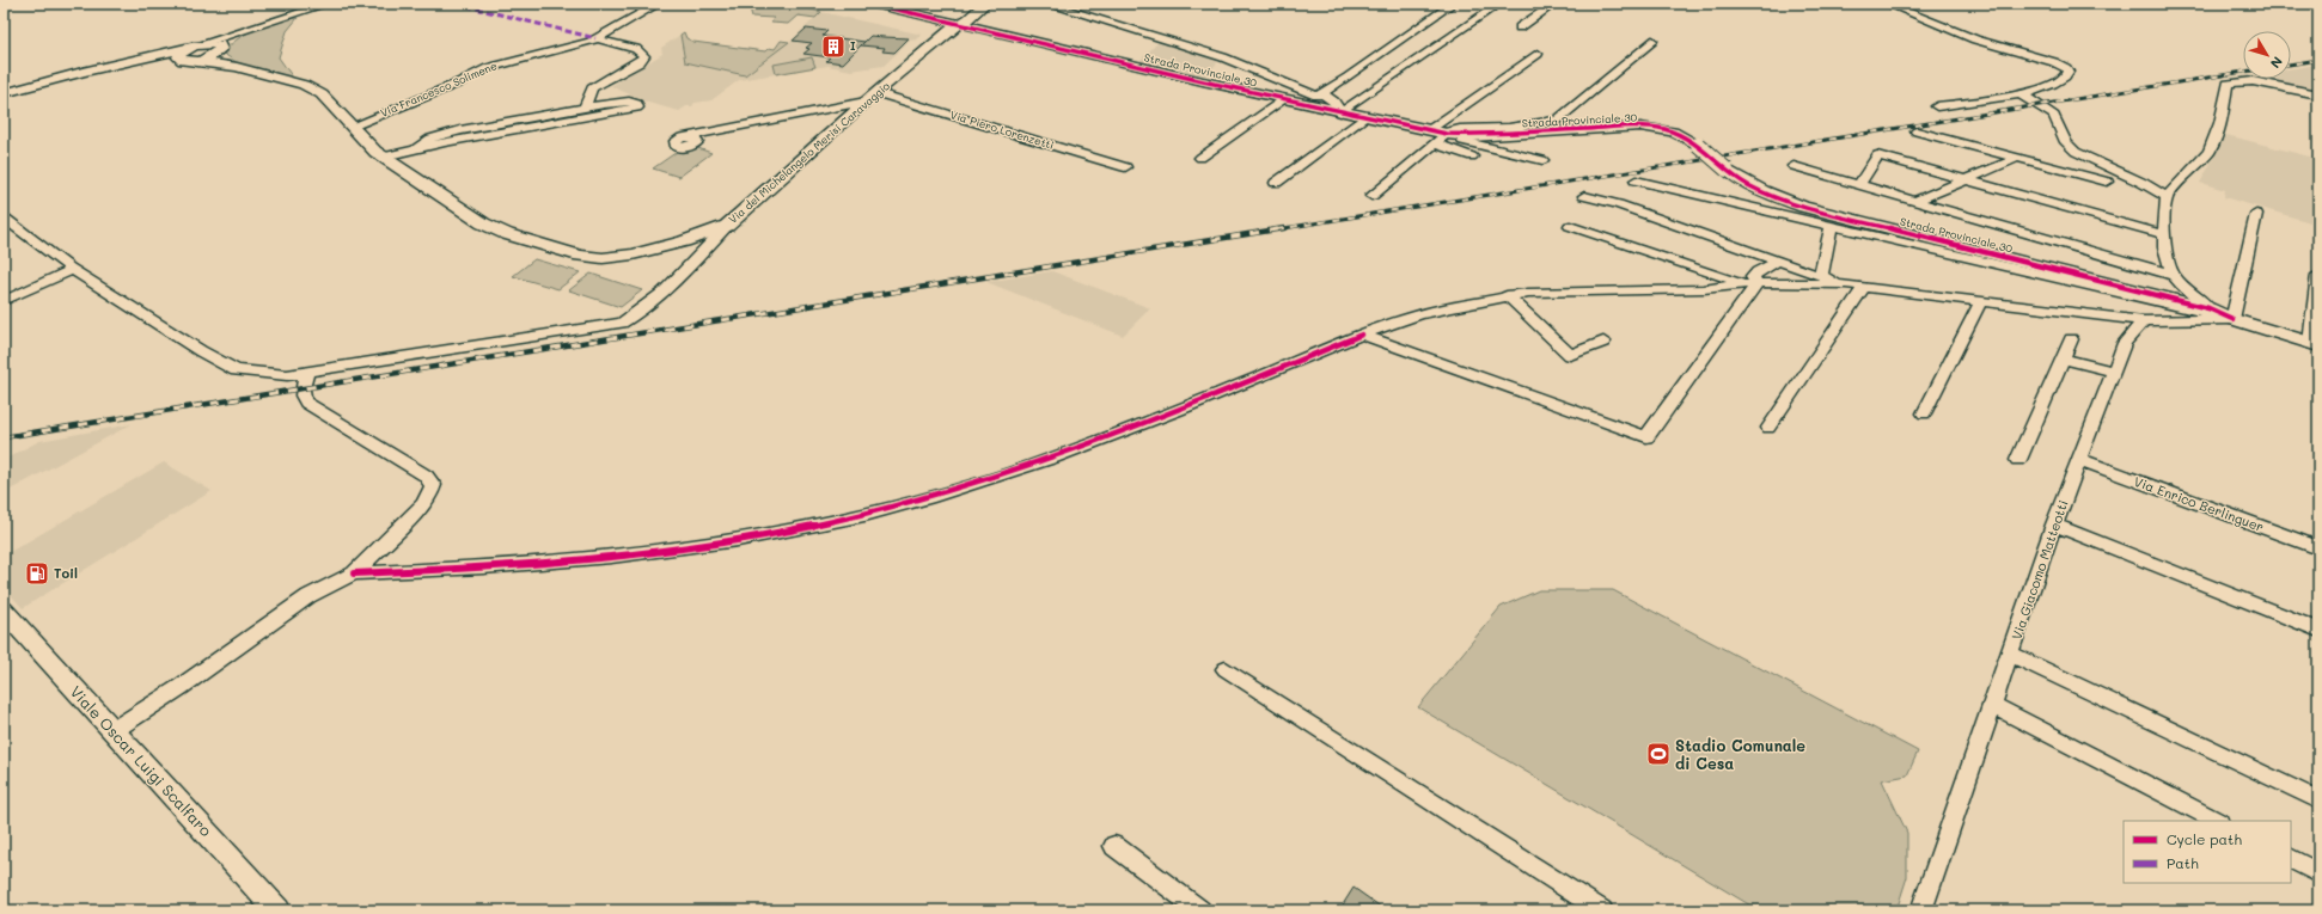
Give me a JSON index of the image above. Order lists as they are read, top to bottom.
{
  "streets": {
    "street": [
      "Strada Provinciale 30",
      "Via Francesco Solimene",
      "Via Piero Lorenzetti",
      "Via del Michelangelo Merisi Caravaggio",
      "Via Enrico Berlinguer",
      "Via Giacomo Matteotti",
      "Viale Oscar Luigi Scalfaro"
    ]
  },
  "crossings": [
    ["Strada Provinciale 30", "Via del Michelangelo Merisi Caravaggio"],
    ["Via Francesco Solimene", "Via del Michelangelo Merisi Caravaggio"],
    ["Via Piero Lorenzetti", "Via del Michelangelo Merisi Caravaggio"],
    ["Via Enrico Berlinguer", "Via Giacomo Matteotti"]
  ],
  "places": {
    "building": ["I"],
    "fuel station": ["Toil"],
    "sports": ["Stadio Comunale di Cesa"]
  },
  "legend": ["Cycle path", "Path"],
  "north": "bottom right"
}
